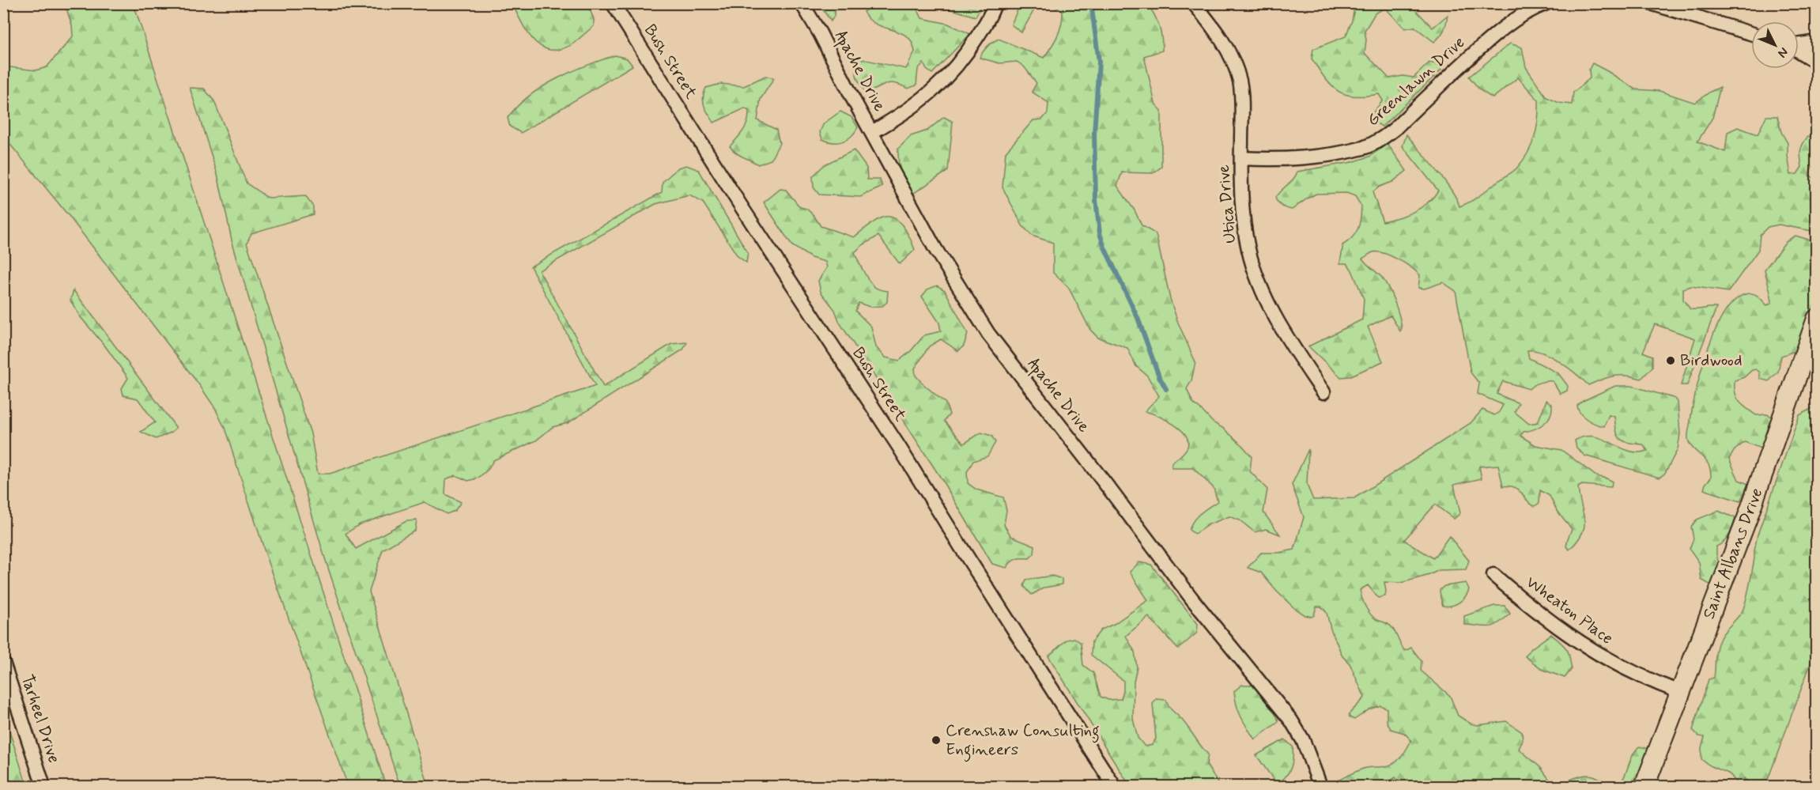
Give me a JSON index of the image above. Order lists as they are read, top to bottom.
{
  "streets": {
    "street": [
      "Bush Street",
      "Apache Drive",
      "Greenlawn Drive",
      "Utica Drive",
      "Saint Albans Drive",
      "Wheaton Place",
      "Tarheel Drive"
    ]
  },
  "crossings": [
    ["Greenlawn Drive", "Utica Drive"],
    ["Saint Albans Drive", "Wheaton Place"]
  ],
  "places": ["Birdwood", "Crenshaw Consulting Engineers"],
  "north": "bottom right"
}
